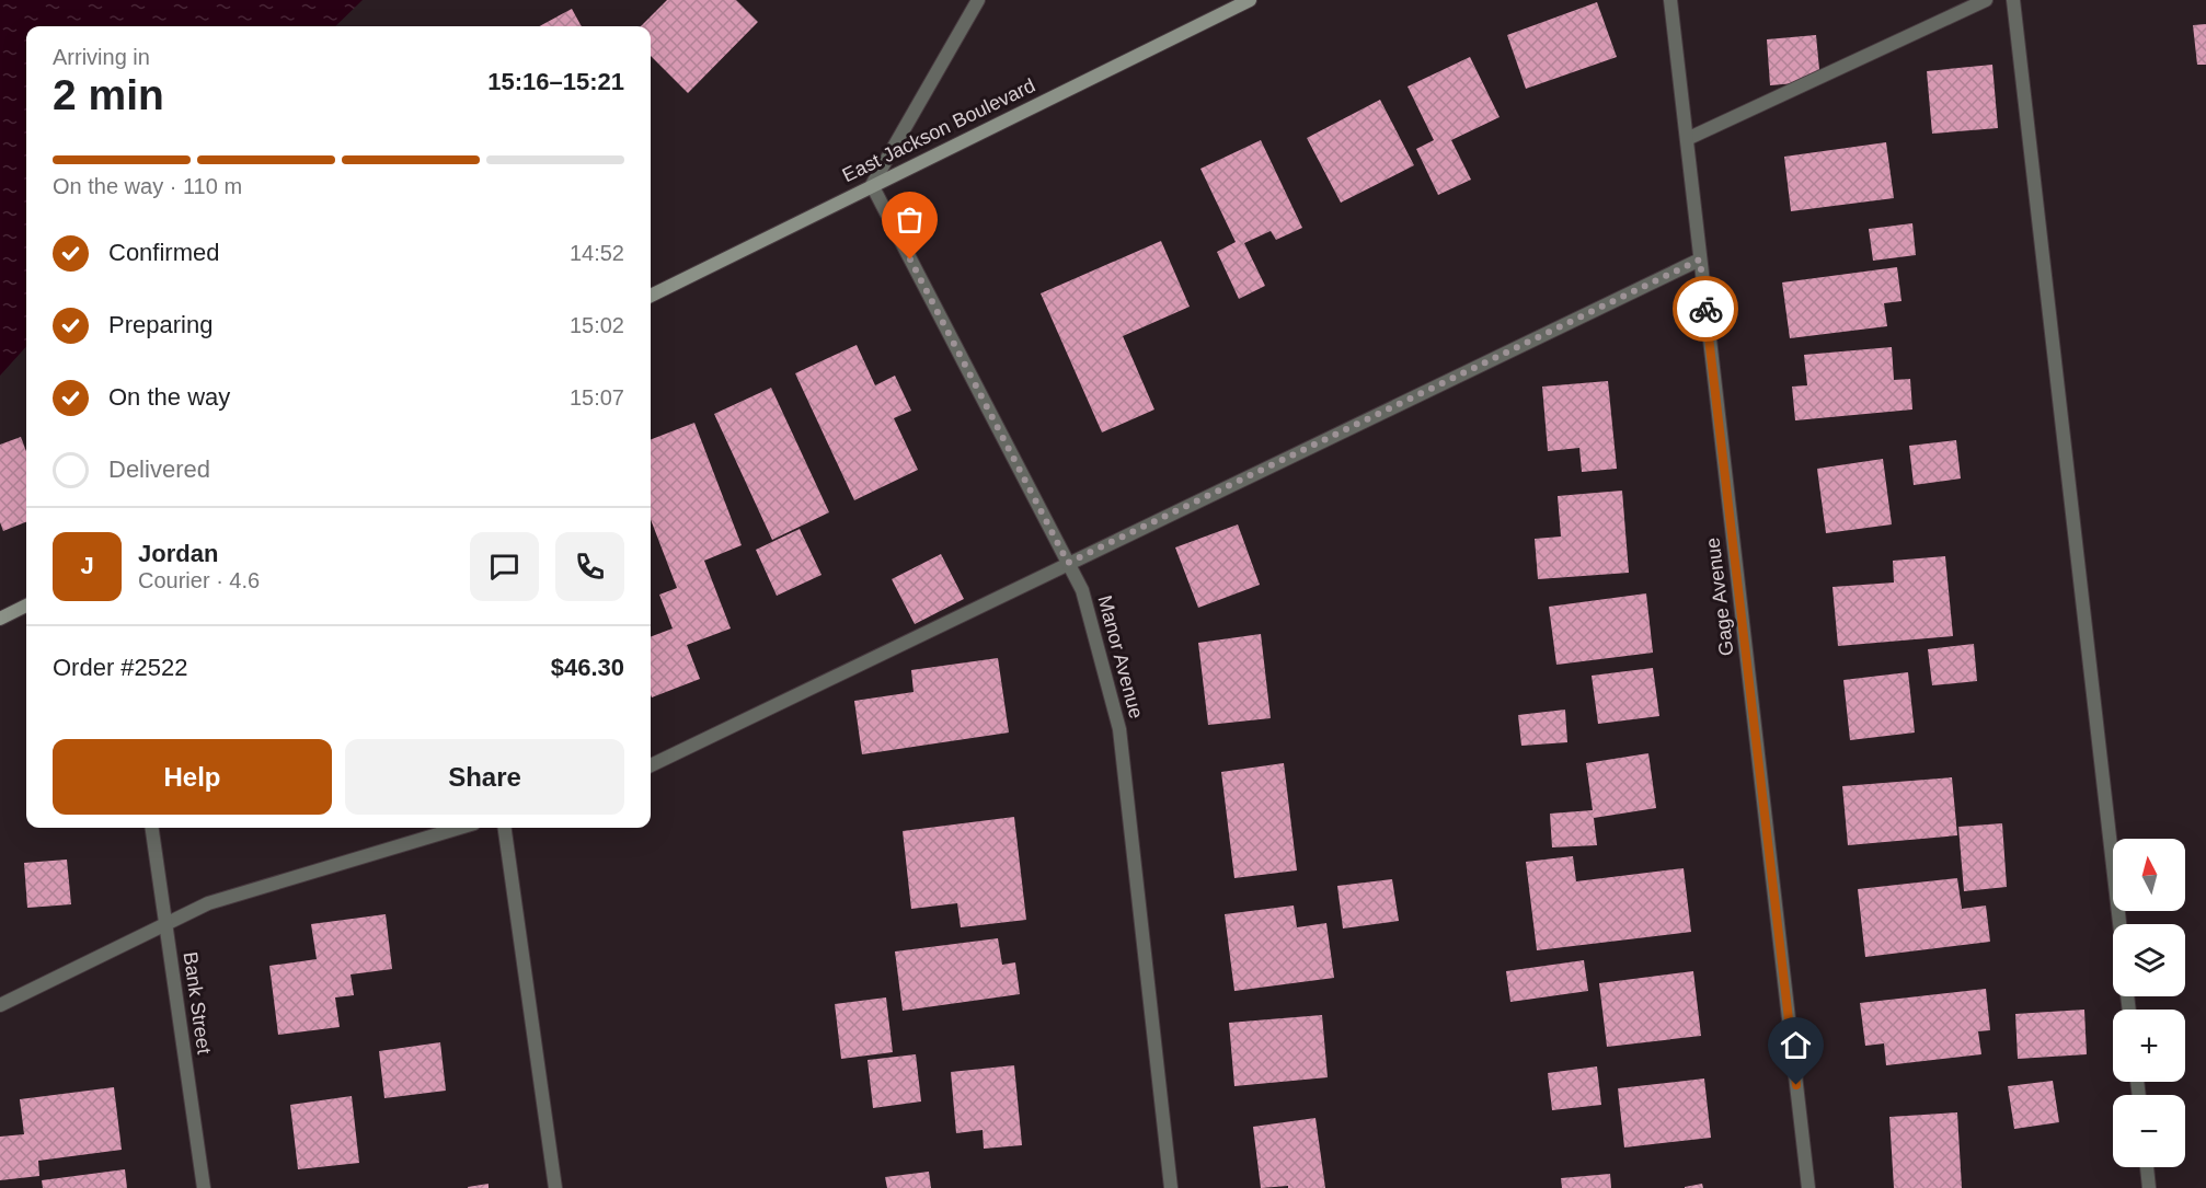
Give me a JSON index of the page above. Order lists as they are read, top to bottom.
{
  "streets": {
    "main road": ["East Jackson Boulevard"],
    "street": ["Gage Avenue", "Manor Avenue", "Bank Street"]
  },
  "crossings": [
    ["East Jackson Boulevard", "Manor Avenue"]
  ],
  "north": "top",
  "page": {
    "heading": ["2 min", "Arriving in", "15:16–15:21"],
    "panel": [
      "Jordan",
      "Courier · 4.6",
      "Order #2522",
      "$46.30"
    ],
    "bar": "On the way · 110 m",
    "list": [
      ["Confirmed", "14:52"],
      ["Preparing", "15:02"],
      ["On the way", "15:07"],
      "Delivered"
    ],
    "round": "J",
    "buttons": ["Help", "Share"],
    "map_buttons": ["+", "−"]
  }
}
